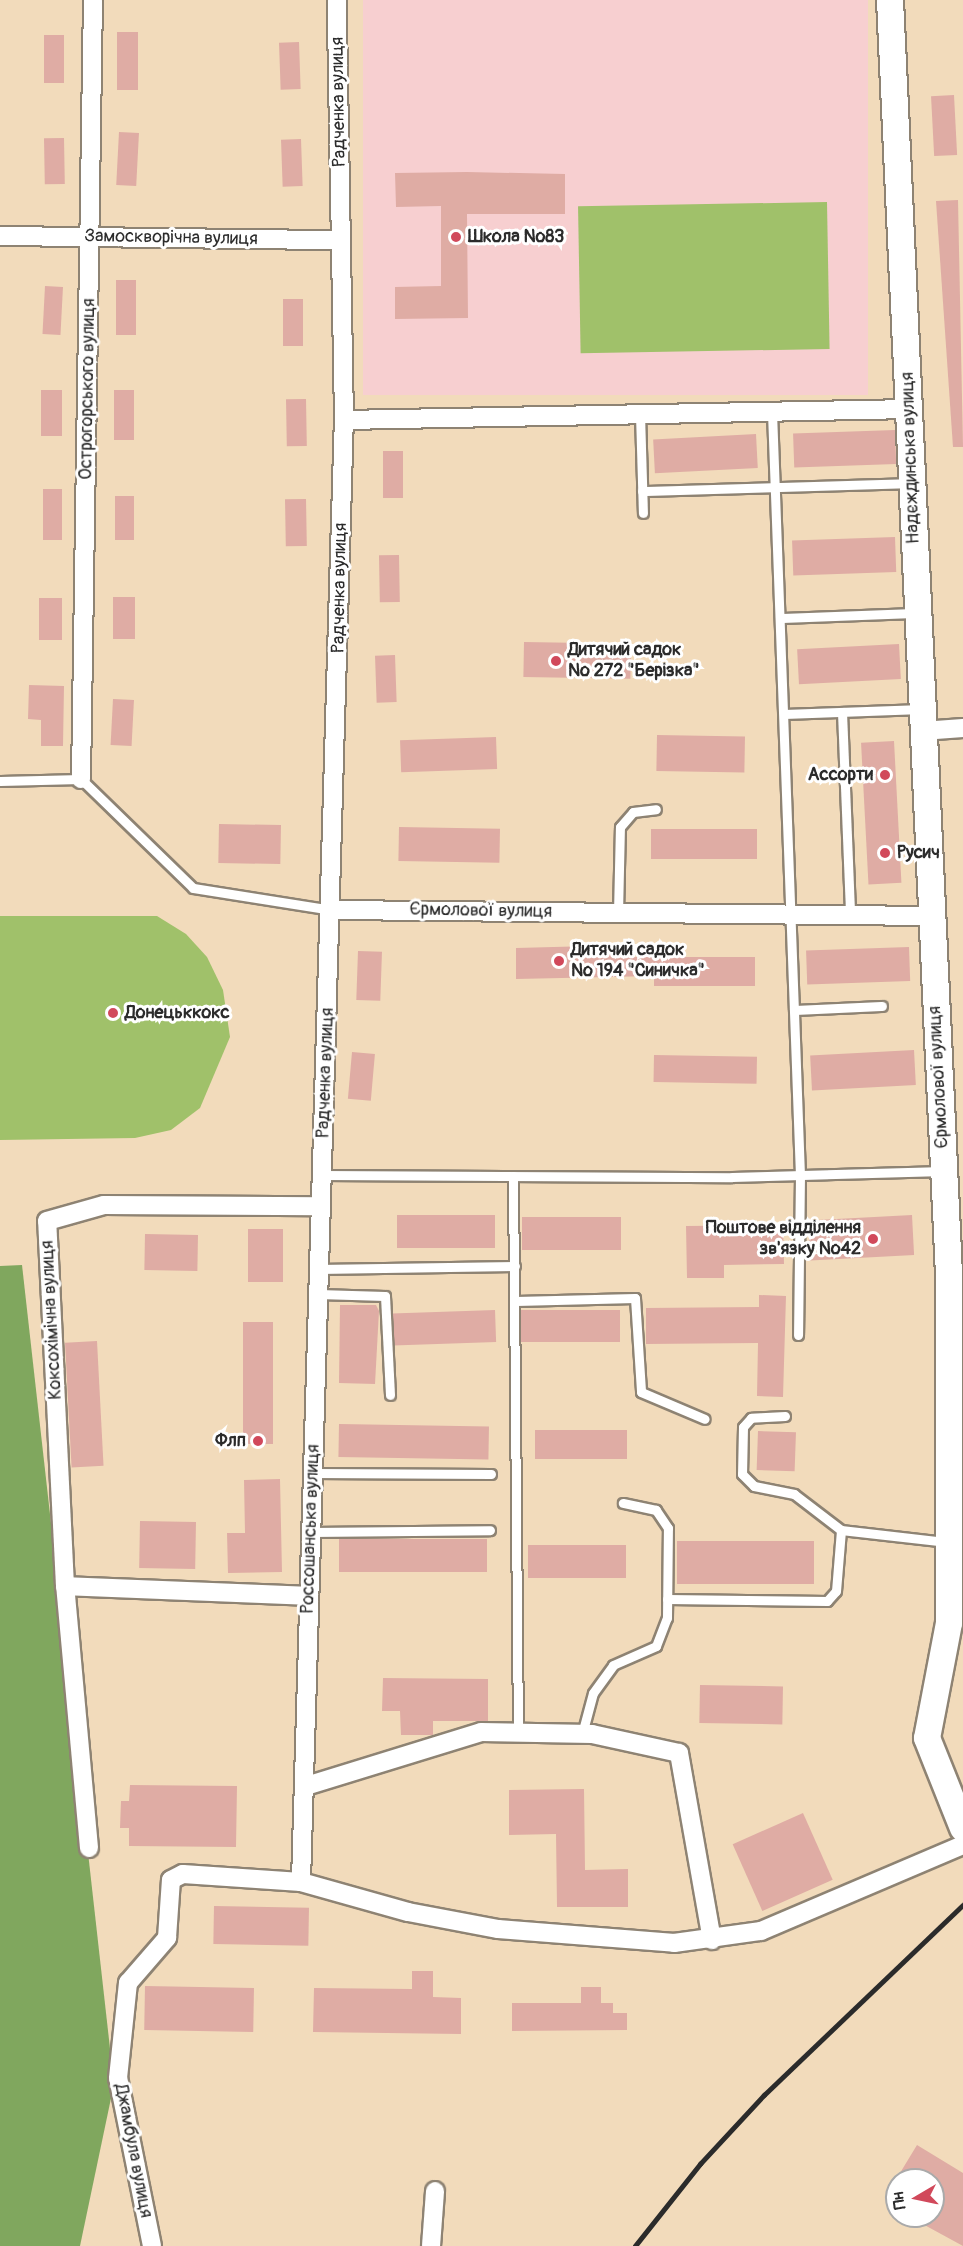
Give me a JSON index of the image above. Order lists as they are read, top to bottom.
{
  "streets": {
    "street": [
      "Радченка вулиця",
      "Замоскворічна вулиця",
      "Острогорського вулиця",
      "Надєждинська вулиця",
      "Єрмолової вулиця",
      "Коксохімічна вулиця",
      "Россошанська вулиця",
      "Джамбула вулиця"
    ]
  },
  "crossings": [
    ["Радченка вулиця", "Замоскворічна вулиця"],
    ["Радченка вулиця", "Єрмолової вулиця"],
    ["Радченка вулиця", "Россошанська вулиця"],
    ["Замоскворічна вулиця", "Острогорського вулиця"],
    ["Надєждинська вулиця", "Єрмолової вулиця"],
    ["Коксохімічна вулиця", "Россошанська вулиця"],
    ["Россошанська вулиця", "Джамбула вулиця"]
  ],
  "places": [
    "Школа №83",
    "Дитячий садок № 272 \"Берізка\"",
    "Ассорти",
    "Русич",
    "Дитячий садок № 194 \"Синичка\"",
    "Донецьккокс",
    "Поштове відділення зв'язку №42",
    "Флп"
  ],
  "north": "left"
}
